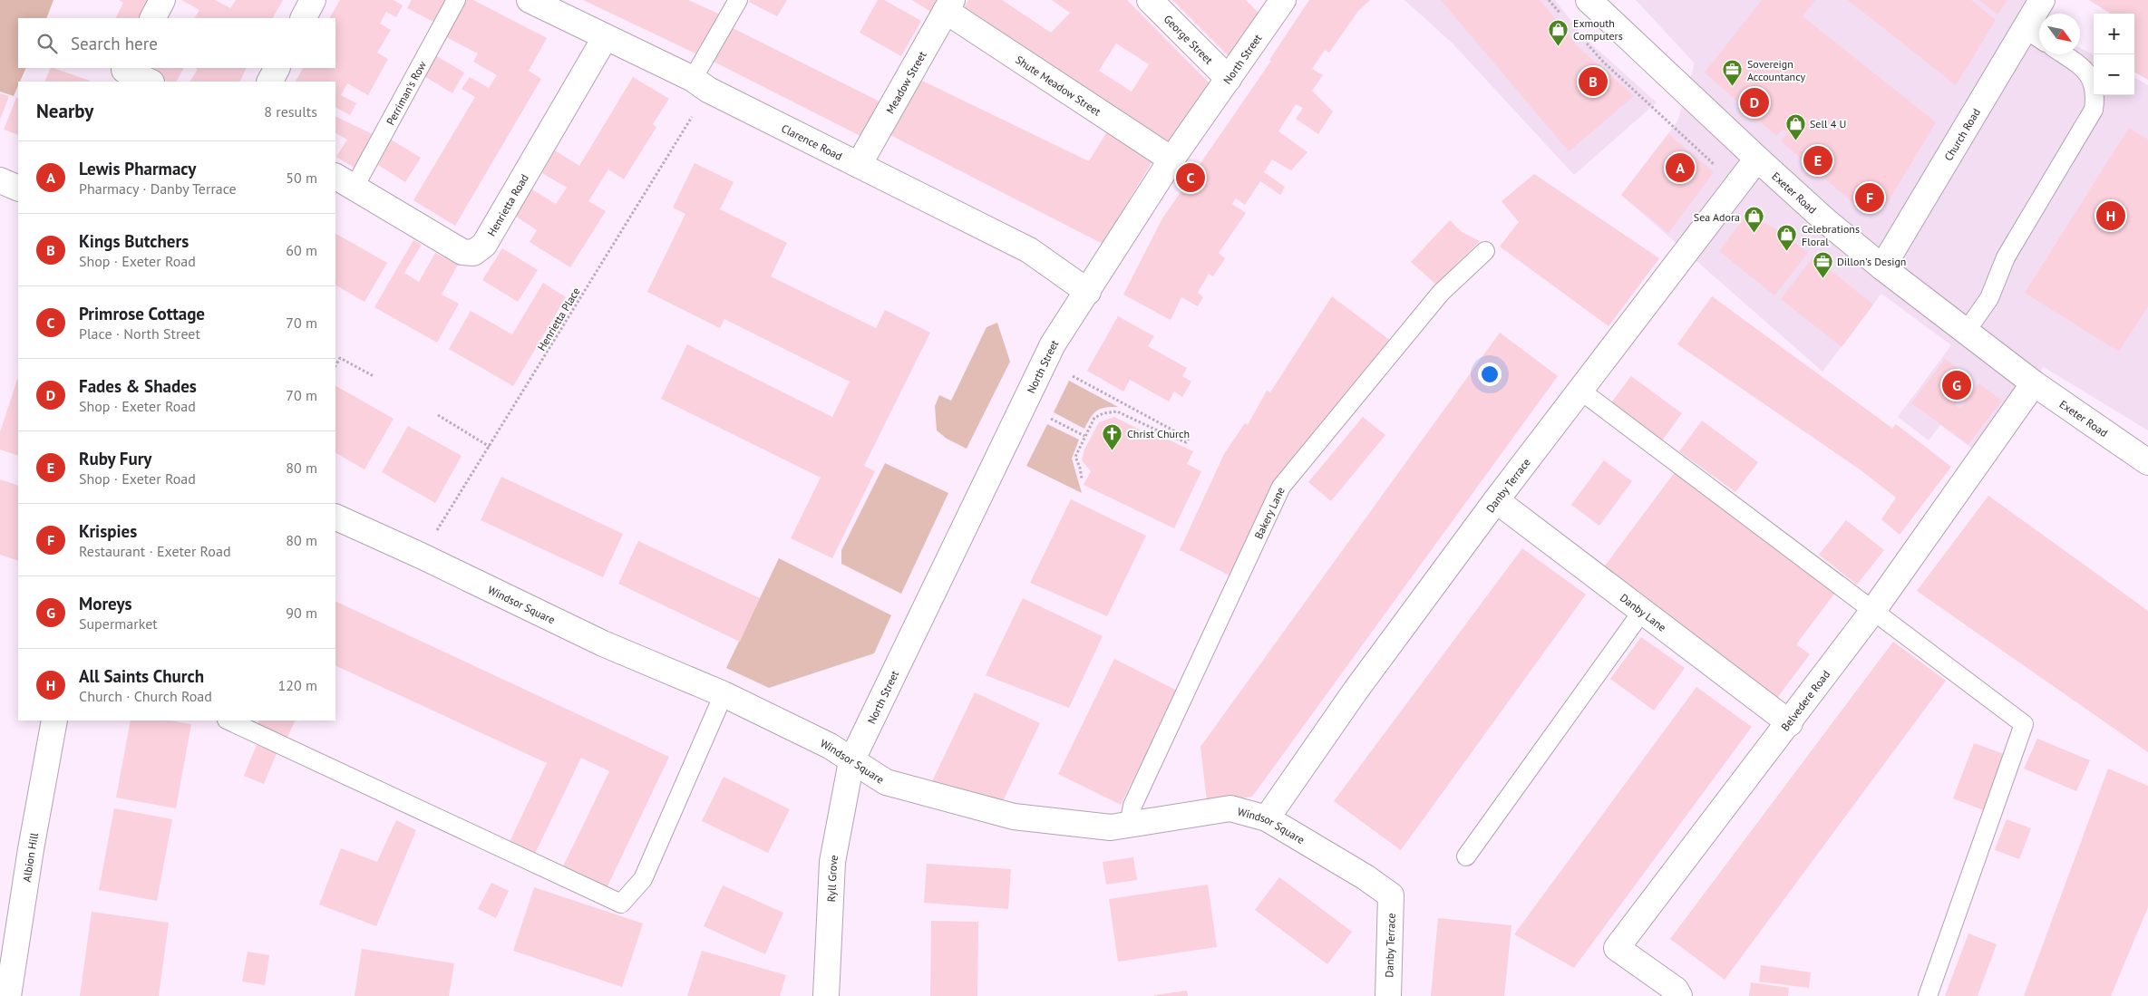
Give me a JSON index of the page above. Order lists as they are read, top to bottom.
{
  "streets": {
    "street": [
      "George Street",
      "North Street",
      "Meadow Street",
      "Shute Meadow Street",
      "Church Road",
      "Clarence Road",
      "Exeter Road",
      "Henrietta Road",
      "Danby Terrace",
      "Windsor Square",
      "Danby Lane",
      "Belvedere Road",
      "Albion Hill",
      "Ryll Grove"
    ],
    "lane": ["Perriman's Row", "Bakery Lane"],
    "path": ["Henrietta Place"]
  },
  "crossings": [
    ["George Street", "North Street"],
    ["North Street", "Shute Meadow Street"],
    ["North Street", "Clarence Road"],
    ["North Street", "Windsor Square"],
    ["North Street", "Ryll Grove"],
    ["Meadow Street", "Shute Meadow Street"],
    ["Meadow Street", "Clarence Road"],
    ["Perriman's Row", "Henrietta Road"],
    ["Church Road", "Exeter Road"],
    ["Clarence Road", "Henrietta Road"],
    ["Clarence Road", "Henrietta Place"],
    ["Exeter Road", "Danby Terrace"],
    ["Exeter Road", "Belvedere Road"],
    ["Henrietta Place", "Windsor Square"],
    ["Danby Terrace", "Windsor Square"],
    ["Danby Terrace", "Danby Lane"],
    ["Bakery Lane", "Windsor Square"],
    ["Windsor Square", "Ryll Grove"],
    ["Danby Lane", "Belvedere Road"]
  ],
  "places": {
    "shop": [
      "Exmouth Computers",
      "Sell 4 U",
      "Sea Adora",
      "Celebrations Floral"
    ],
    "office": ["Sovereign Accountancy", "Dillon's Design"],
    "church": ["Christ Church"]
  },
  "north": "bottom right",
  "page": {
    "map_buttons": ["+", "−"],
    "search": "Search here",
    "pins": [
      "B",
      "D",
      "E",
      "A",
      "C",
      "F",
      "H",
      "G"
    ],
    "heading": ["Nearby", "8 results"],
    "list": [
      {
        "mark": "A",
        "name": "Lewis Pharmacy",
        "note": "Pharmacy · Danby Terrace",
        "value": "50 m"
      },
      {
        "mark": "B",
        "name": "Kings Butchers",
        "note": "Shop · Exeter Road",
        "value": "60 m"
      },
      {
        "mark": "C",
        "name": "Primrose Cottage",
        "note": "Place · North Street",
        "value": "70 m"
      },
      {
        "mark": "D",
        "name": "Fades & Shades",
        "note": "Shop · Exeter Road",
        "value": "70 m"
      },
      {
        "mark": "E",
        "name": "Ruby Fury",
        "note": "Shop · Exeter Road",
        "value": "80 m"
      },
      {
        "mark": "F",
        "name": "Krispies",
        "note": "Restaurant · Exeter Road",
        "value": "80 m"
      },
      {
        "mark": "G",
        "name": "Moreys",
        "note": "Supermarket",
        "value": "90 m"
      },
      {
        "mark": "H",
        "name": "All Saints Church",
        "note": "Church · Church Road",
        "value": "120 m"
      }
    ]
  }
}
